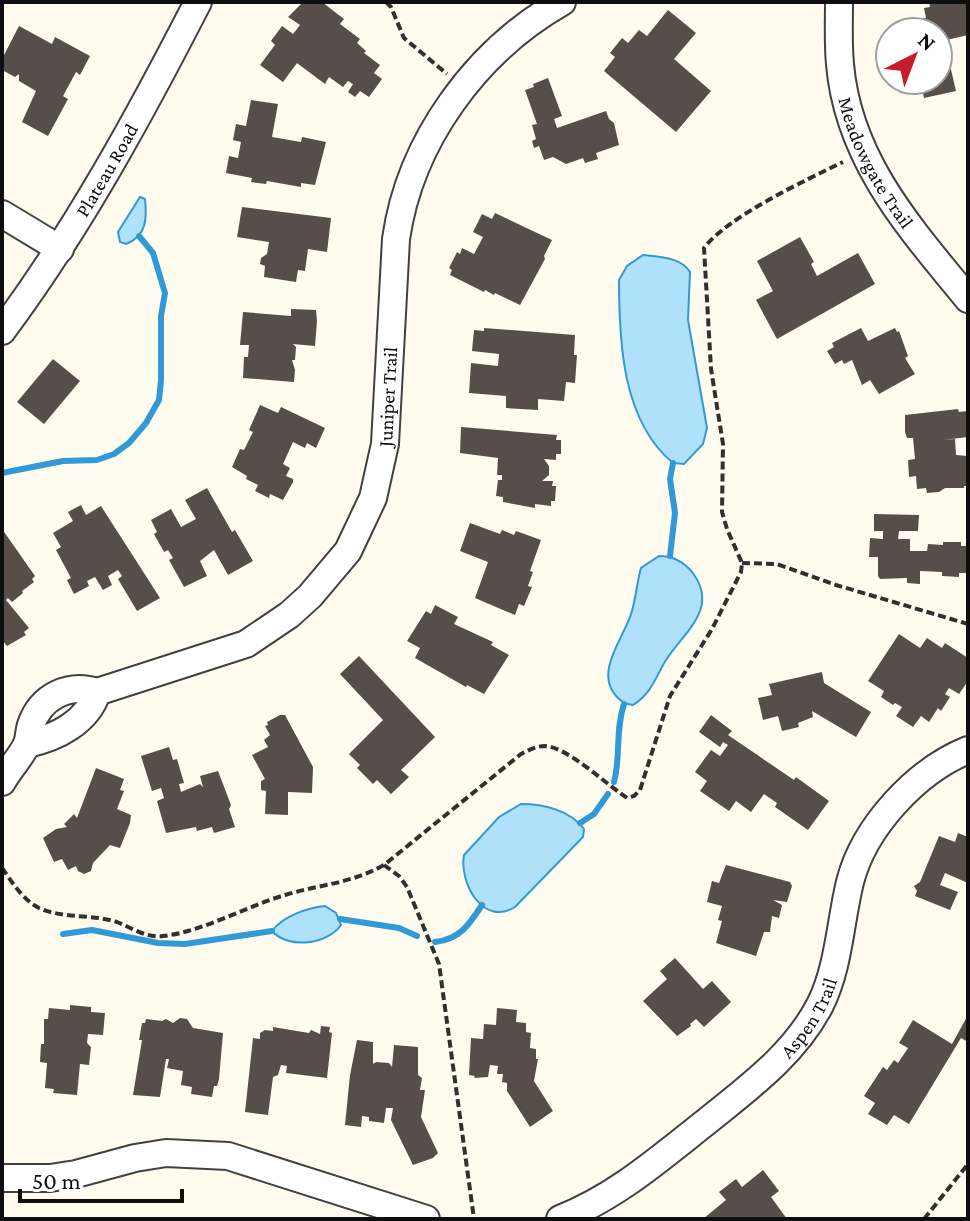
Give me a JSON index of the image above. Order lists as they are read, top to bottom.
{
  "streets": {
    "street": [
      "Meadowgate Trail",
      "Plateau Road",
      "Juniper Trail",
      "Aspen Trail"
    ]
  },
  "scale_bar": "50 m",
  "north": "top right"
}
